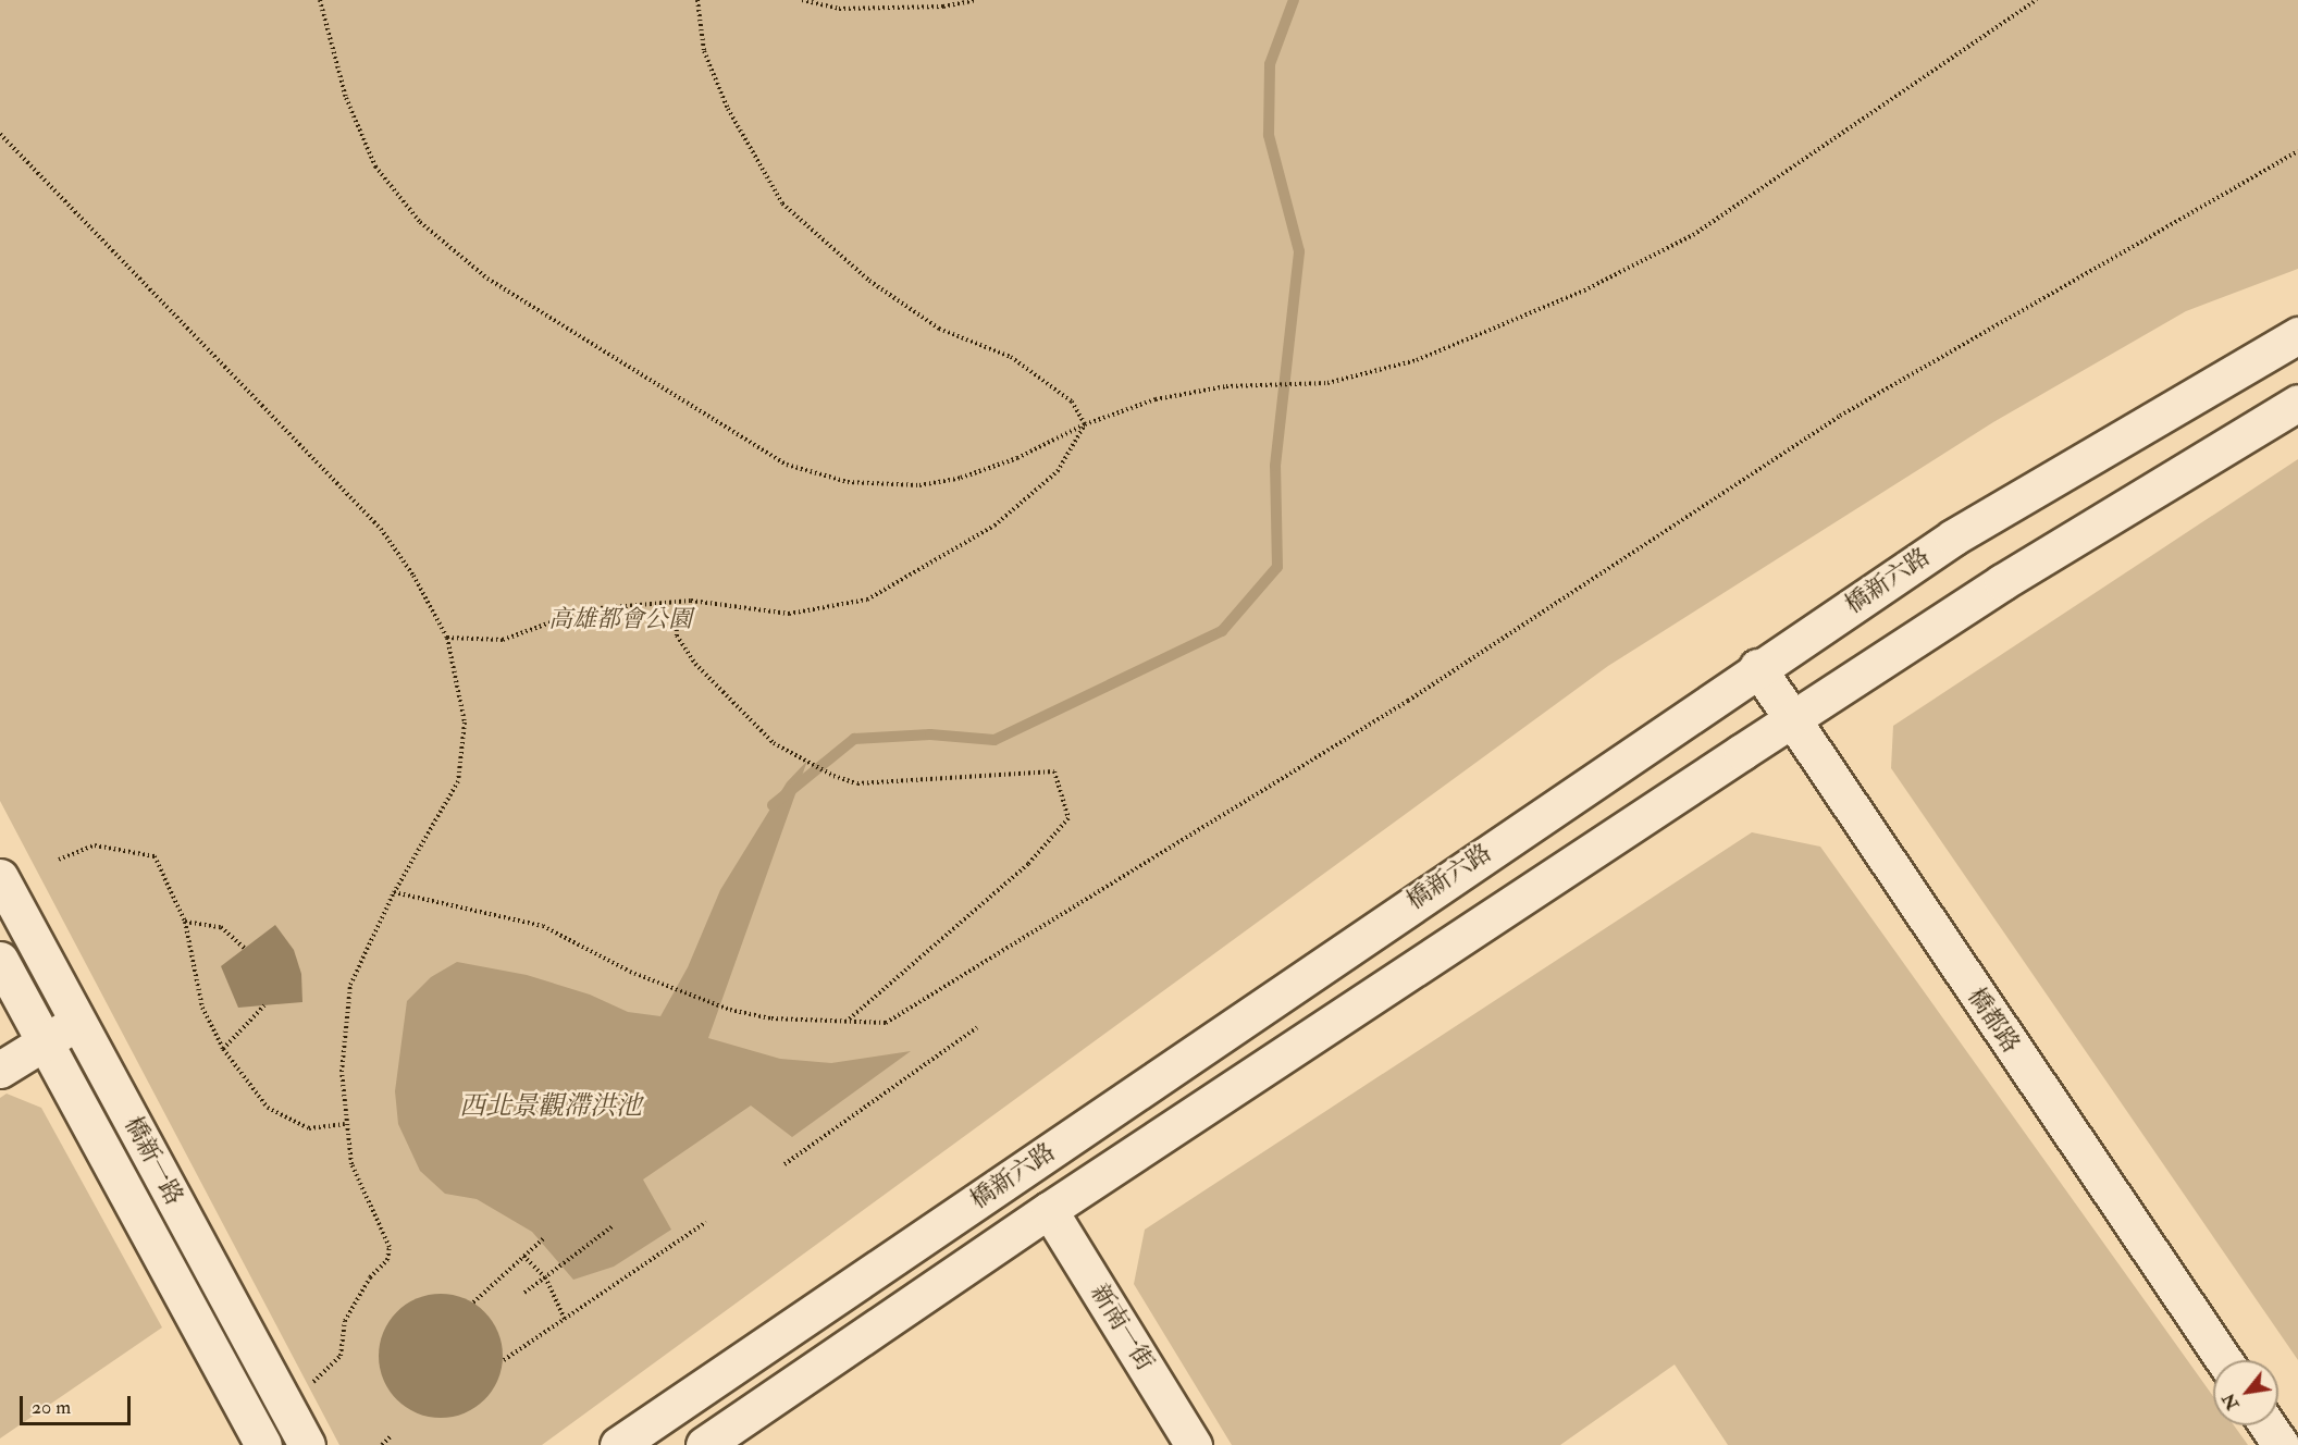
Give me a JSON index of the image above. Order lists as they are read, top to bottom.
{
  "streets": {
    "street": [
      "橋新六路",
      "橋都路",
      "橋新一路",
      "新南一街"
    ]
  },
  "crossings": [
    ["橋新六路", "橋都路"],
    ["橋新六路", "新南一街"]
  ],
  "water": ["西北景觀滯洪池"],
  "parks": ["高雄都會公園"],
  "scale_bar": "20 m",
  "north": "bottom left"
}
